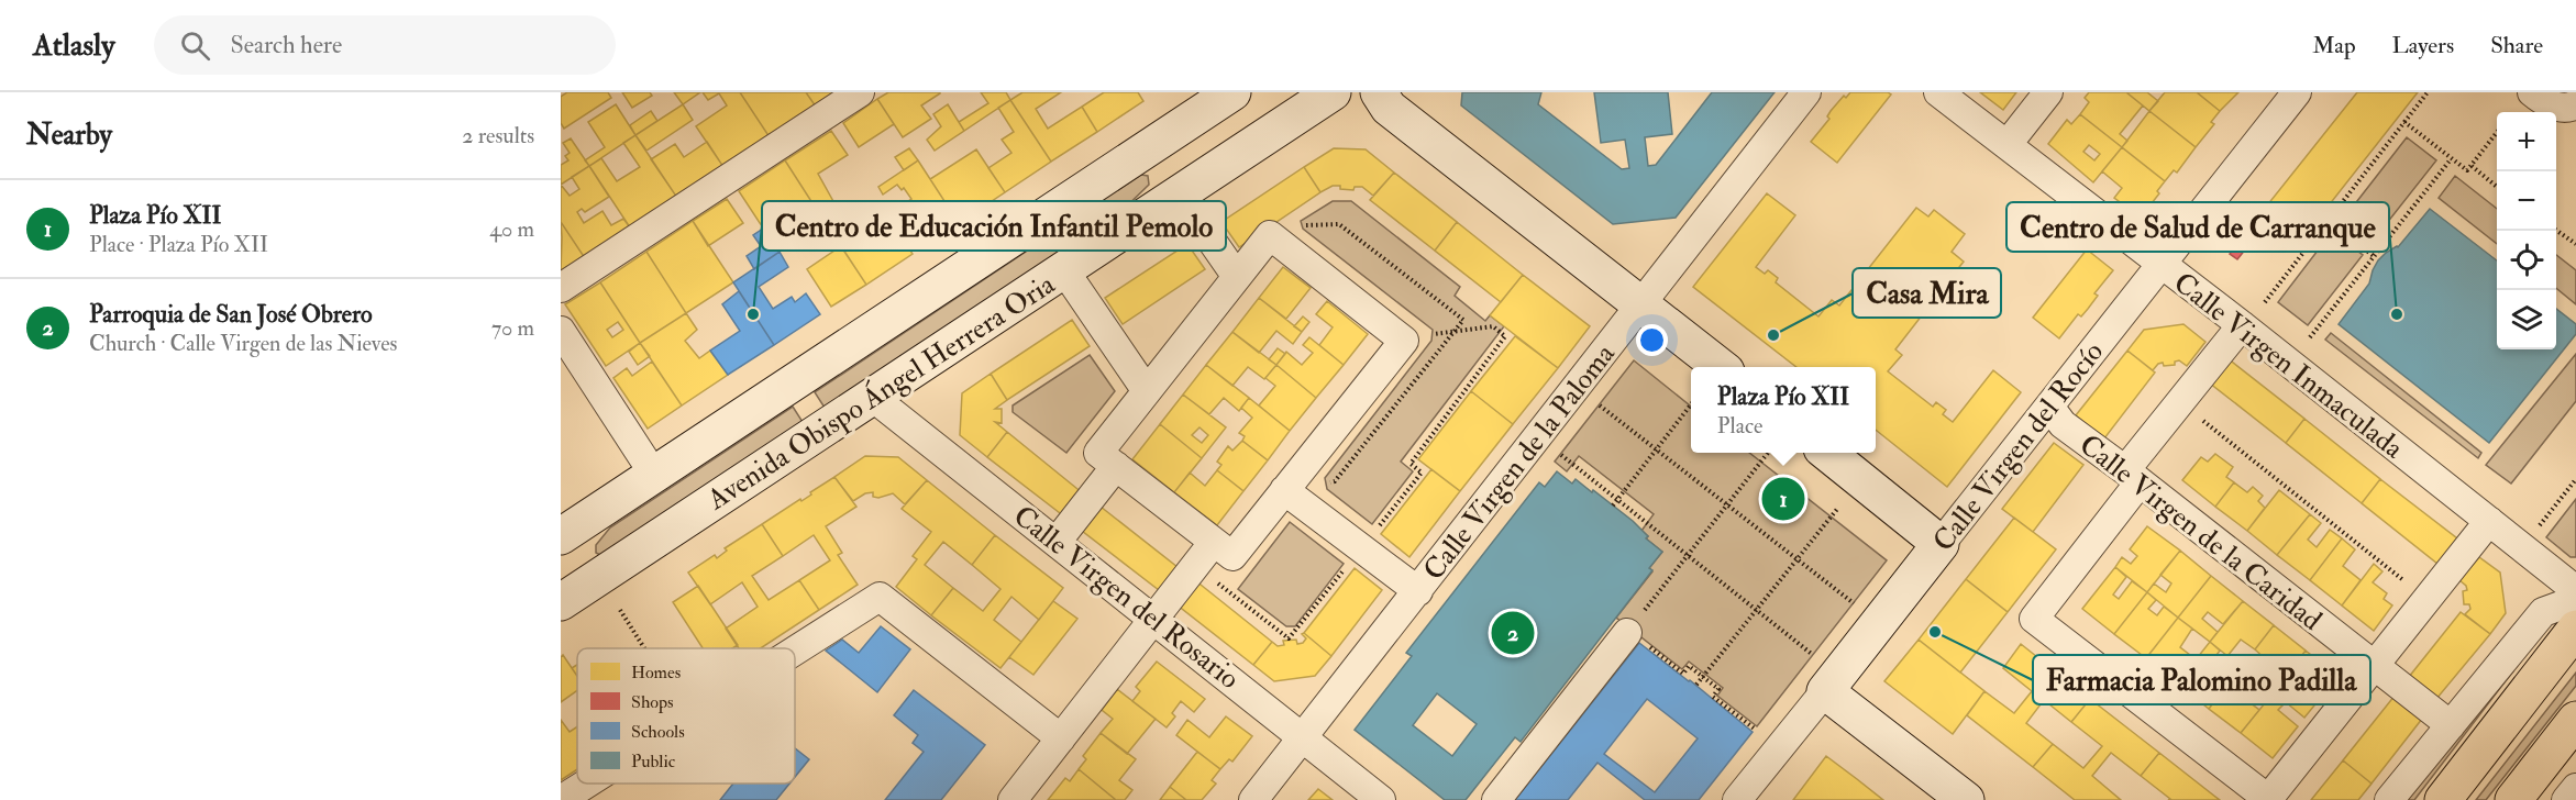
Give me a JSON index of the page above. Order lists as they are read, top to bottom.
{
  "streets": {
    "main road": ["Avenida Obispo Ángel Herrera Oria", "Calle Virgen del Rocío"],
    "street": [
      "Calle Virgen Inmaculada",
      "Calle Virgen de la Paloma",
      "Calle Virgen de la Caridad",
      "Calle Virgen del Rosario"
    ]
  },
  "crossings": [
    ["Calle Virgen Inmaculada", "Calle Virgen del Rocío"],
    ["Avenida Obispo Ángel Herrera Oria", "Calle Virgen del Rosario"],
    ["Calle Virgen del Rocío", "Calle Virgen de la Caridad"],
    ["Calle Virgen de la Paloma", "Calle Virgen del Rosario"]
  ],
  "places": [
    "Centro de Educación Infantil Pemolo",
    "Centro de Salud de Carranque",
    "Casa Mira",
    "Farmacia Palomino Padilla"
  ],
  "legend": [
    "Homes",
    "Shops",
    "Schools",
    "Public"
  ],
  "page": {
    "header": "Atlasly",
    "search": "Search here",
    "nav": ["Map", "Layers", "Share"],
    "heading": ["Nearby", "2 results"],
    "map_buttons": ["+", "−"],
    "list": [
      {
        "mark": "1",
        "name": "Plaza Pío XII",
        "note": "Place · Plaza Pío XII",
        "value": "40 m"
      },
      {
        "mark": "2",
        "name": "Parroquia de San José Obrero",
        "note": "Church · Calle Virgen de las Nieves",
        "value": "70 m"
      }
    ],
    "popup": ["Plaza Pío XII", "Place"],
    "pins": ["1", "2"]
  }
}
